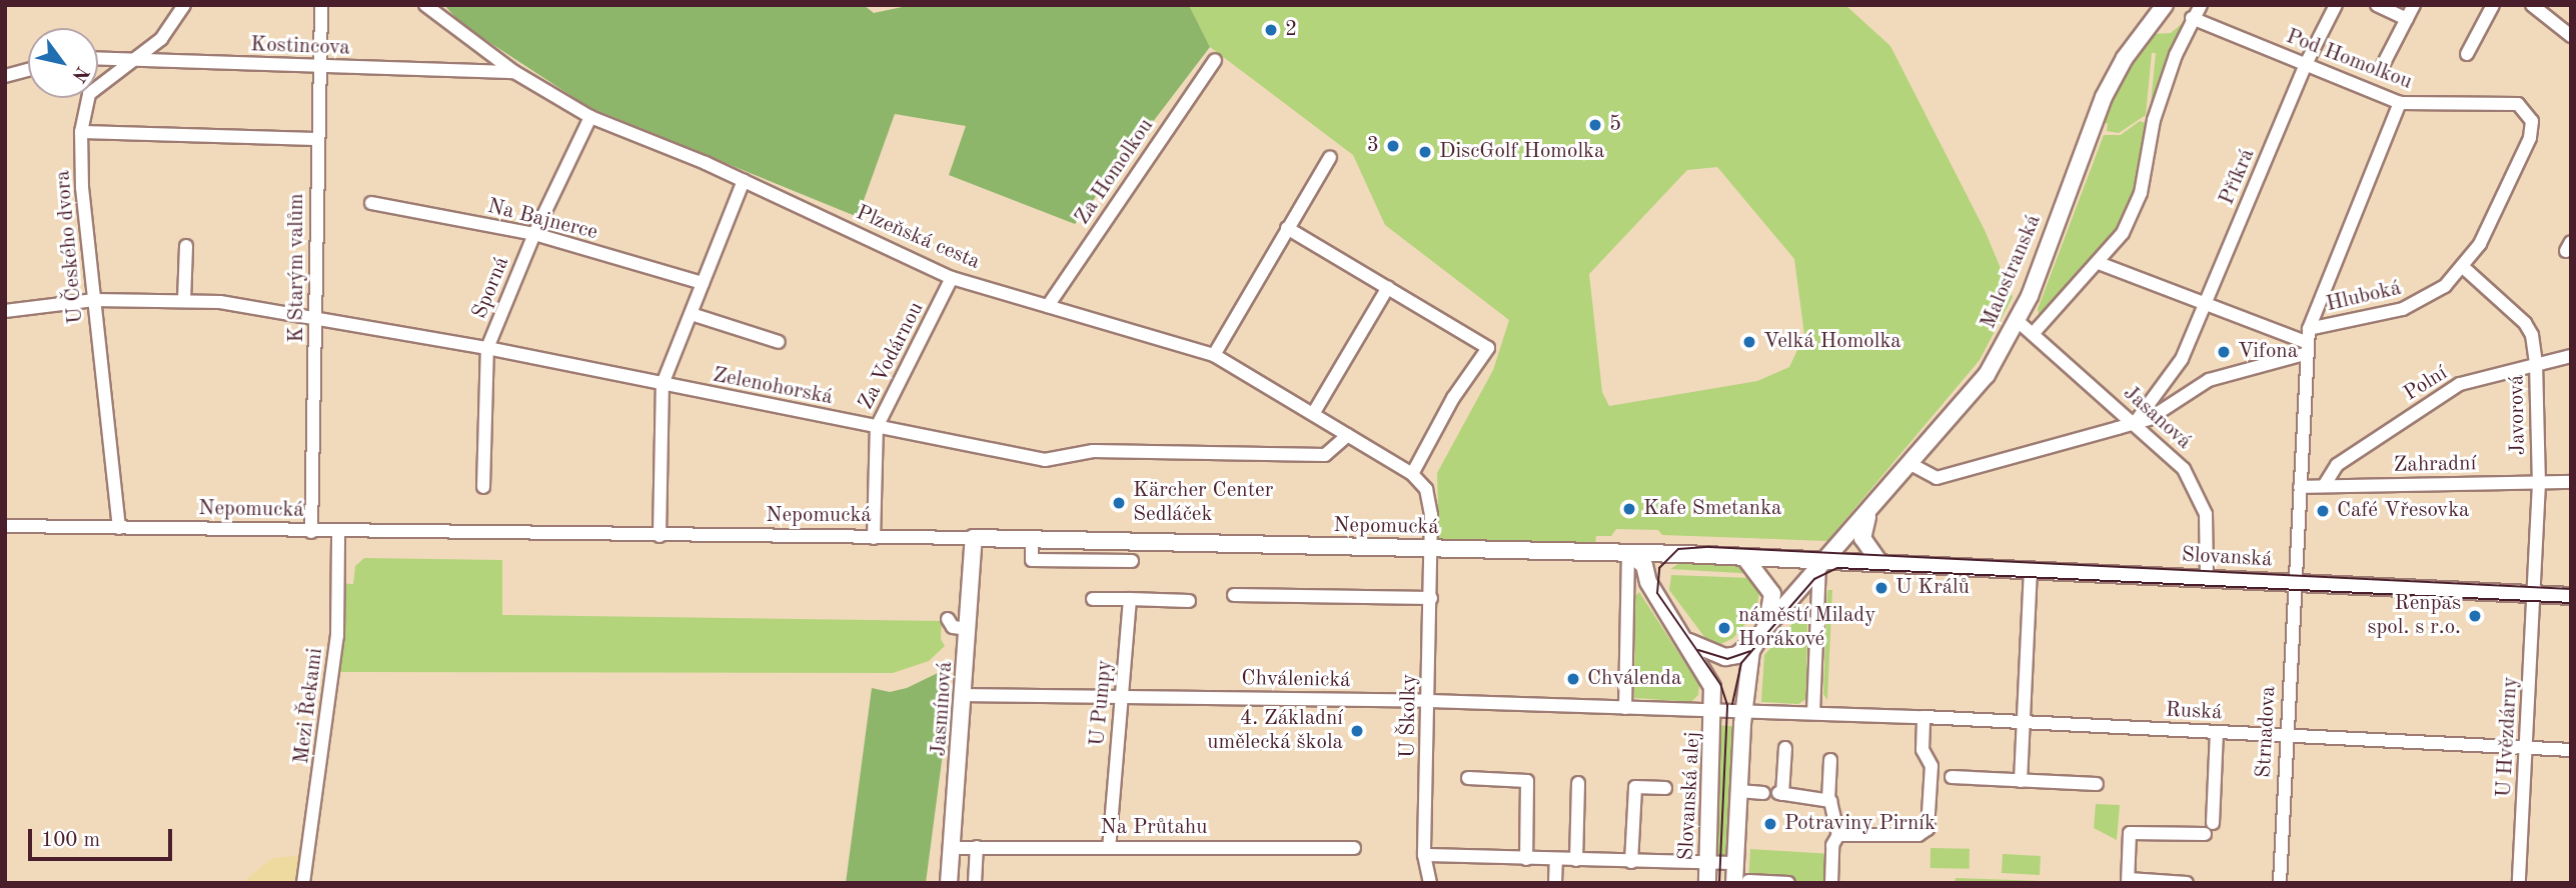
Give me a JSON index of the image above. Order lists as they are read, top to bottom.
{
  "streets": {
    "main road": [
      "Malostranská",
      "Nepomucká",
      "Slovanská",
      "Jasmínová",
      "Slovanská alej"
    ],
    "street": [
      "Kostincova",
      "Pod Homolkou",
      "Za Homolkou",
      "Příkrá",
      "Na Bajnerce",
      "Plzeňská cesta",
      "U Českého dvora",
      "K Starým valům",
      "Sporná",
      "Hluboká",
      "Za Vodárnou",
      "Polní",
      "Zelenohorská",
      "Javorová",
      "Jasanová",
      "Zahradní",
      "Chválenická",
      "U Pumpy",
      "Mezi Řekami",
      "Ruská",
      "U Školky",
      "Strnadova",
      "U Hvězdárny",
      "Na Průtahu"
    ]
  },
  "crossings": [
    ["Kostincova", "Plzeňská cesta"],
    ["Kostincova", "U Českého dvora"],
    ["Kostincova", "K Starým valům"],
    ["Pod Homolkou", "Příkrá"],
    ["Pod Homolkou", "Malostranská"],
    ["Pod Homolkou", "Hluboká"],
    ["Pod Homolkou", "Strnadova"],
    ["Za Homolkou", "Plzeňská cesta"],
    ["Na Bajnerce", "Sporná"],
    ["Plzeňská cesta", "Sporná"],
    ["Plzeňská cesta", "Za Vodárnou"],
    ["Plzeňská cesta", "Zelenohorská"],
    ["U Českého dvora", "Zelenohorská"],
    ["U Českého dvora", "Nepomucká"],
    ["K Starým valům", "Zelenohorská"],
    ["K Starým valům", "Nepomucká"],
    ["Malostranská", "Hluboká"],
    ["Malostranská", "Jasanová"],
    ["Malostranská", "Slovanská"],
    ["Sporná", "Zelenohorská"],
    ["Hluboká", "Javorová"],
    ["Hluboká", "Jasanová"],
    ["Hluboká", "Strnadova"],
    ["Za Vodárnou", "Zelenohorská"],
    ["Za Vodárnou", "Nepomucká"],
    ["Polní", "Javorová"],
    ["Polní", "Zahradní"],
    ["Javorová", "Zahradní"],
    ["Javorová", "Slovanská"],
    ["Javorová", "U Hvězdárny"],
    ["Jasanová", "Slovanská"],
    ["Zahradní", "Strnadova"],
    ["Nepomucká", "Mezi Řekami"],
    ["Nepomucká", "Jasmínová"],
    ["Nepomucká", "U Školky"],
    ["Slovanská", "Strnadova"],
    ["Slovanská", "U Hvězdárny"],
    ["Chválenická", "U Pumpy"],
    ["Chválenická", "Jasmínová"],
    ["Chválenická", "U Školky"],
    ["U Pumpy", "Na Průtahu"],
    ["Jasmínová", "Na Průtahu"],
    ["Ruská", "Strnadova"],
    ["Ruská", "U Hvězdárny"]
  ],
  "places": [
    "2",
    "5",
    "3",
    "DiscGolf Homolka",
    "Velká Homolka",
    "Vifona",
    "Kärcher Center Sedláček",
    "Kafe Smetanka",
    "Café Vřesovka",
    "U Králů",
    "Renpas spol. s r.o.",
    "náměstí Milady Horákové",
    "Chválenda",
    "4. Základní umělecká škola",
    "Potraviny Pirník"
  ],
  "scale_bar": "100 m",
  "north": "bottom right"
}
